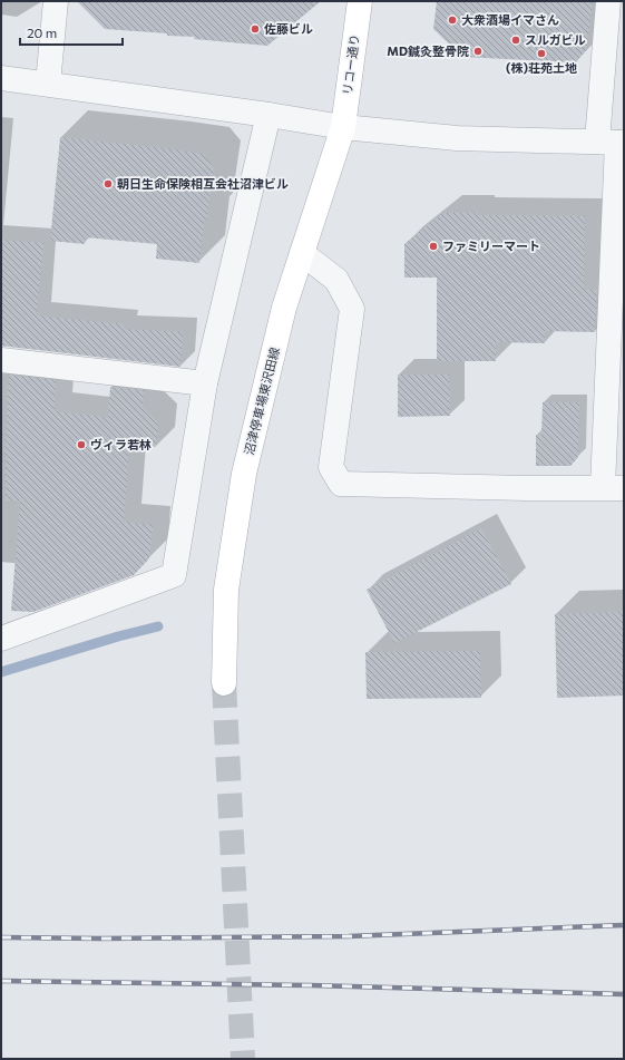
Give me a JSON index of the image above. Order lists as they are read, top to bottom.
{
  "streets": {
    "main road": ["リコー通り", "沼津停車場東沢田線"]
  },
  "crossings": [
    ["リコー通り", "沼津停車場東沢田線"]
  ],
  "places": [
    "大衆酒場イマさん",
    "佐藤ビル",
    "スルガビル",
    "MD鍼灸整骨院",
    "(株)荘苑土地",
    "朝日生命保険相互会社沼津ビル",
    "ファミリーマート",
    "ヴィラ若林"
  ],
  "scale_bar": "20 m"
}
